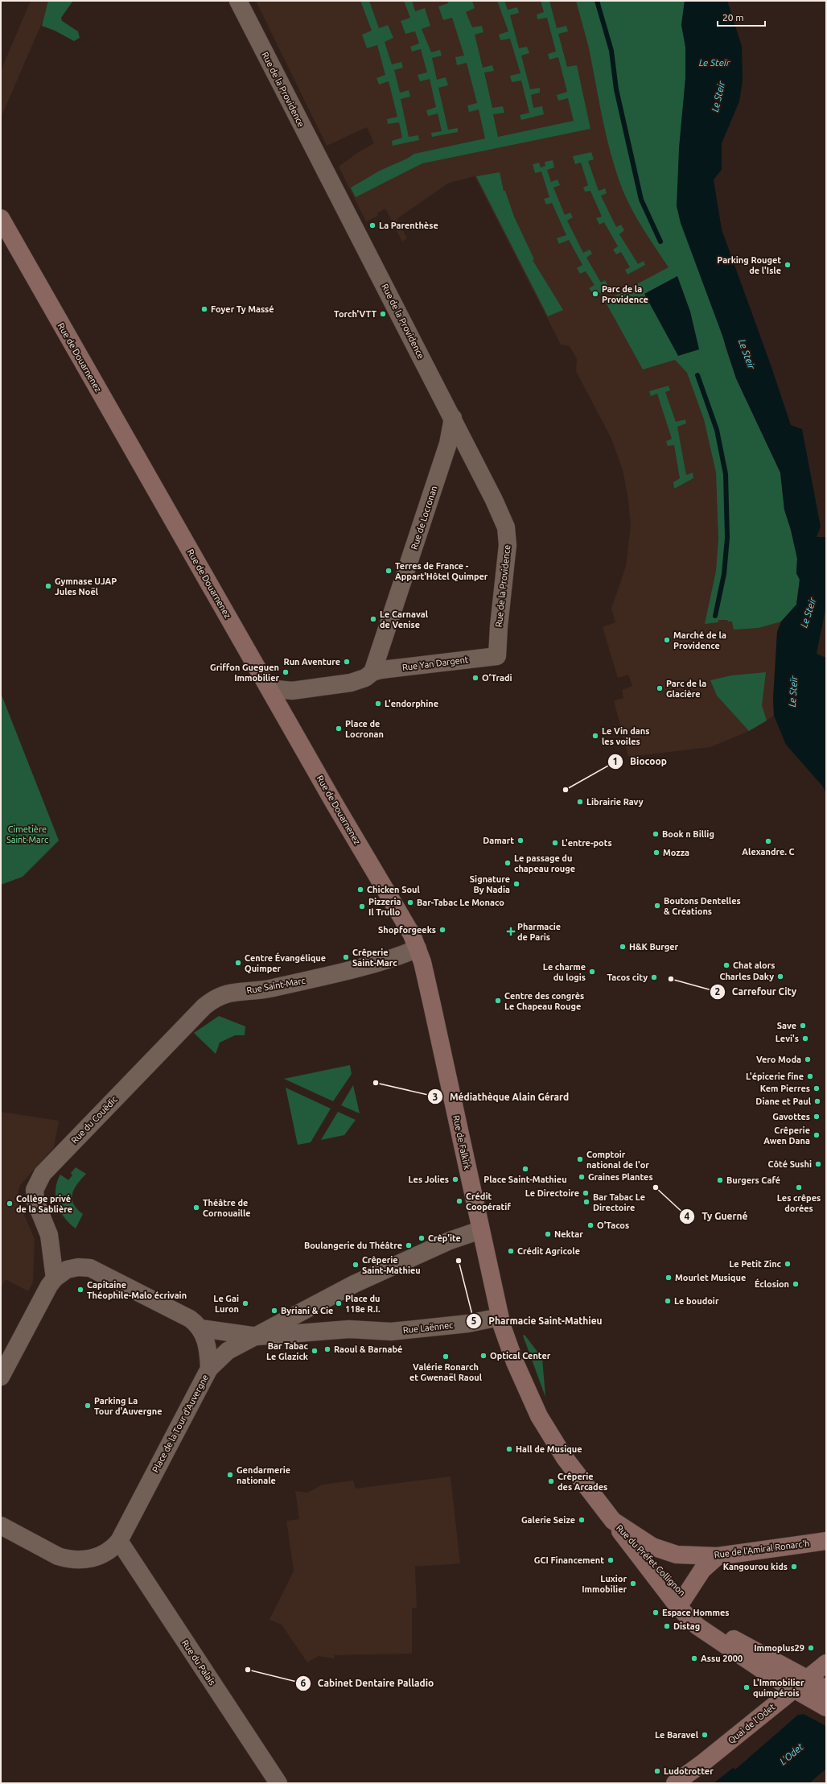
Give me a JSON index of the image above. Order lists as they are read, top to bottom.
{
  "streets": {
    "main road": [
      "Rue de Douarnenez",
      "Rue de Falkirk",
      "Rue de l'Amiral Ronarc'h",
      "Rue du Préfet Collignon",
      "Quai de l'Odet"
    ],
    "street": [
      "Rue de la Providence",
      "Rue de Locronan",
      "Rue Yan Dargent",
      "Rue Saint-Marc",
      "Rue du Couëdic",
      "Rue Laënnec",
      "Place de la Tour d'Auvergne",
      "Rue du Palais"
    ]
  },
  "crossings": [
    ["Rue de la Providence", "Rue de Locronan"],
    ["Rue de la Providence", "Rue Yan Dargent"],
    ["Rue de Douarnenez", "Rue Saint-Marc"],
    ["Rue de Douarnenez", "Rue de Falkirk"],
    ["Rue de Locronan", "Rue Yan Dargent"],
    ["Rue Saint-Marc", "Rue du Couëdic"],
    ["Rue Saint-Marc", "Rue de Falkirk"],
    ["Rue du Couëdic", "Place de la Tour d'Auvergne"],
    ["Rue de Falkirk", "Rue Laënnec"],
    ["Rue de Falkirk", "Rue de l'Amiral Ronarc'h"],
    ["Rue Laënnec", "Rue de l'Amiral Ronarc'h"],
    ["Place de la Tour d'Auvergne", "Rue du Palais"],
    ["Rue de l'Amiral Ronarc'h", "Rue du Préfet Collignon"],
    ["Rue du Préfet Collignon", "Quai de l'Odet"]
  ],
  "water": ["Le Steïr", "Le Steir", "L'Odet"],
  "parks": ["Cimetière Saint-Marc"],
  "places": {
    "other": [
      "La Parenthèse",
      "Parking Rouget de l'Isle",
      "Parc de la Providence",
      "Foyer Ty Massé",
      "Torch'VTT",
      "Terres de France - Appart'Hôtel Quimper",
      "Gymnase UJAP Jules Noël",
      "Le Carnaval de Venise",
      "Marché de la Providence",
      "Run Aventure",
      "Griffon Gueguen Immobilier",
      "O’Tradi",
      "Parc de la Glacière",
      "L'endorphine",
      "Place de Locronan",
      "Le Vin dans les voiles",
      "Biocoop",
      "Librairie Ravy",
      "Book n Billig",
      "Damart",
      "Alexandre. C",
      "L'entre-pots",
      "Mozza",
      "Le passage du chapeau rouge",
      "Signature By Nadia",
      "Chicken Soul",
      "Bar-Tabac Le Monaco",
      "Boutons Dentelles & Créations",
      "Pizzeria Il Trullo",
      "Shopforgeeks",
      "H&K Burger",
      "Crêperie Saint-Marc",
      "Centre Évangélique Quimper",
      "Chat alors",
      "Le charme du logis",
      "Charles Daky",
      "Tacos city",
      "Carrefour City",
      "Centre des congrès Le Chapeau Rouge",
      "Save",
      "Levi's",
      "Vero Moda",
      "L'épicerie fine",
      "Médiathèque Alain Gérard",
      "Kem Pierres",
      "Diane et Paul",
      "Gavottes",
      "Crêperie Awen Dana",
      "Comptoir national de l'or",
      "Côté Sushi",
      "Place Saint-Mathieu",
      "Graines Plantes",
      "Les Jolies",
      "Burgers Café",
      "Ty Guerné",
      "Les crêpes dorées",
      "Le Directoire",
      "Crédit Coopératif",
      "Bar Tabac Le Directoire",
      "Collège privé de la Sablière",
      "Théâtre de Cornouaille",
      "O'Tacos",
      "Nektar",
      "Crêp'ite",
      "Boulangerie du Théâtre",
      "Crédit Agricole",
      "Pharmacie Saint-Mathieu",
      "Le Petit Zinc",
      "Crêperie Saint-Mathieu",
      "Mourlet Musique",
      "Éclosion",
      "Capitaine Théophile-Malo écrivain",
      "Le boudoir",
      "Le Gai Luron",
      "Place du 118e R.I.",
      "Byriani & Cie",
      "Raoul & Barnabé",
      "Bar Tabac Le Glazick",
      "Optical Center",
      "Valérie Ronarch et Gwenaël Raoul",
      "Parking La Tour d'Auvergne",
      "Hall de Musique",
      "Gendarmerie nationale",
      "Crêperie des Arcades",
      "Galerie Seize",
      "GCI Financement",
      "Kangourou kids",
      "Luxior Immobilier",
      "Espace Hommes",
      "Distag",
      "Immoplus29",
      "Assu 2000",
      "Cabinet Dentaire Palladio",
      "L'Immobilier quimpérois",
      "Le Baravel",
      "Ludotrotter"
    ],
    "health": ["Pharmacie de Paris"]
  },
  "scale_bar": "20 m"
}
